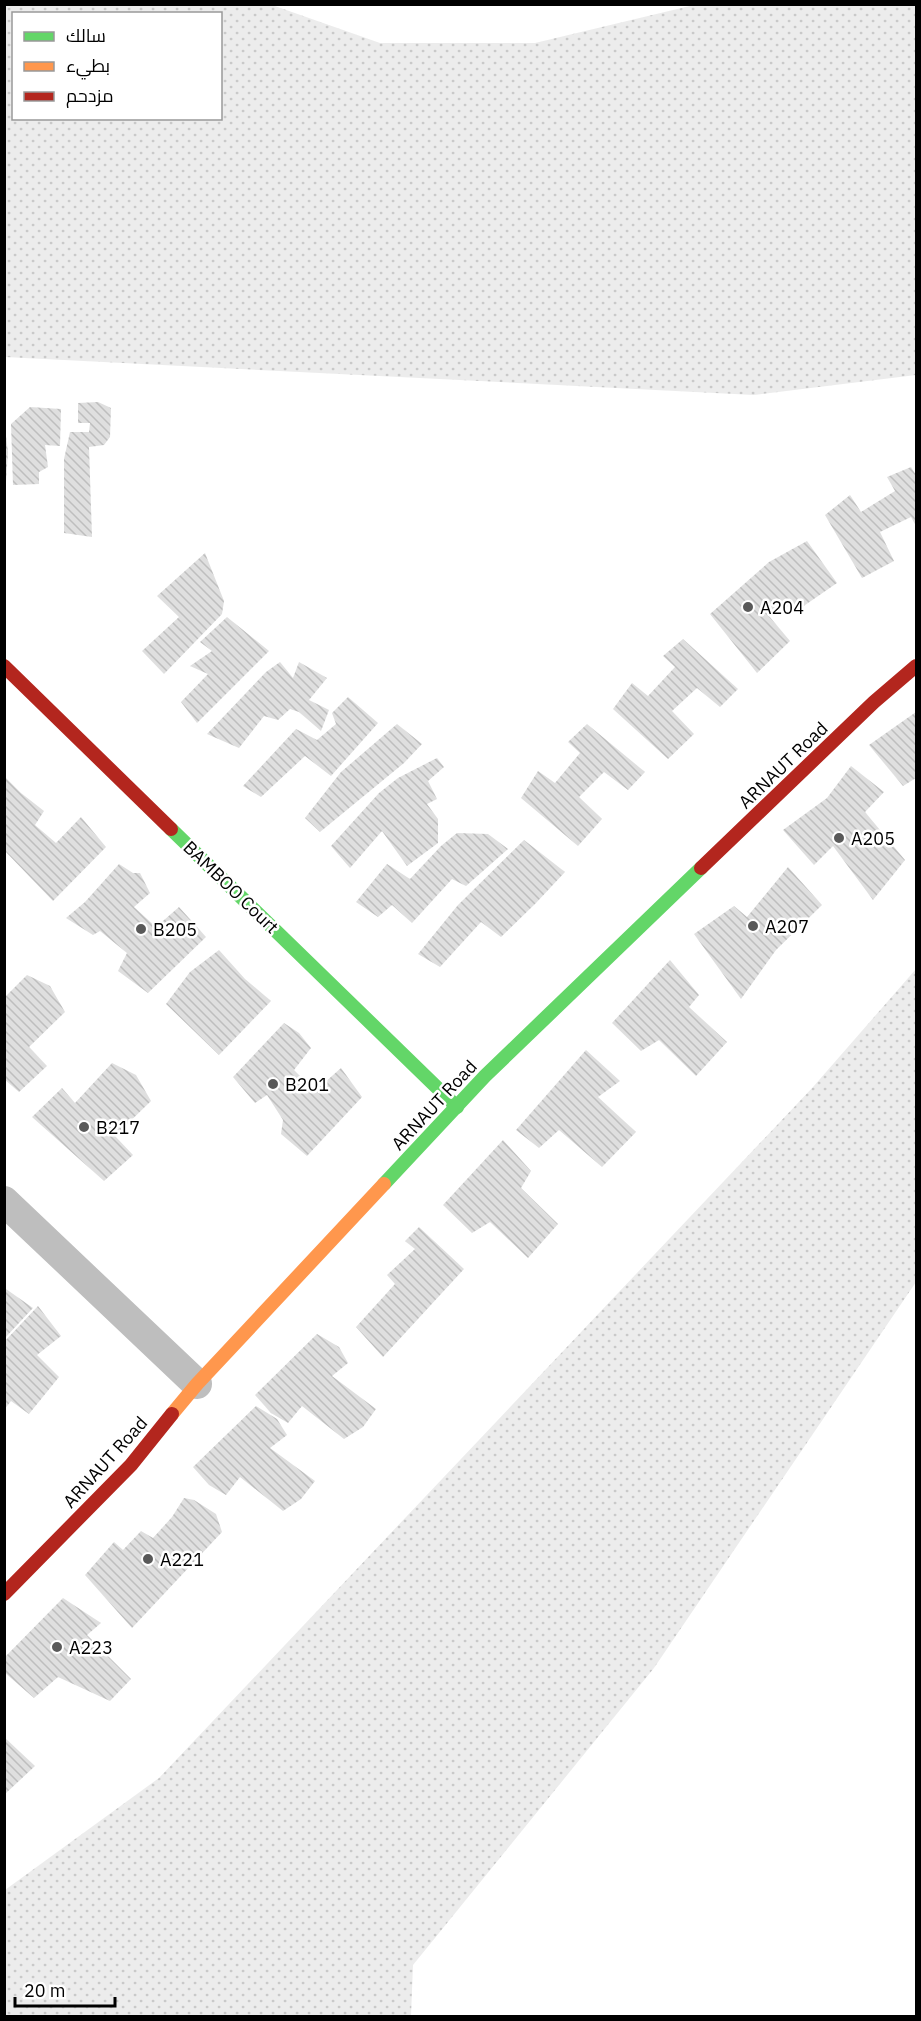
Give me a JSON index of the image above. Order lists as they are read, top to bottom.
{
  "streets": {
    "street": ["ARNAUT Road", "BAMBOO Court"]
  },
  "crossings": [
    ["ARNAUT Road", "BAMBOO Court"]
  ],
  "places": [
    "A204",
    "A205",
    "A207",
    "B205",
    "B201",
    "B217",
    "A221",
    "A223"
  ],
  "legend": ["سالك", "بطيء", "مزدحم"],
  "scale_bar": "20 m"
}
